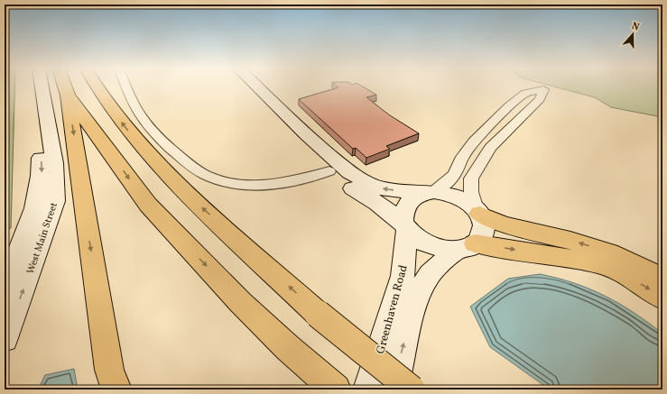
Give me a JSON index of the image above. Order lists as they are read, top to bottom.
{
  "streets": {
    "street": ["West Main Street", "Greenhaven Road"]
  },
  "north": "top"
}
